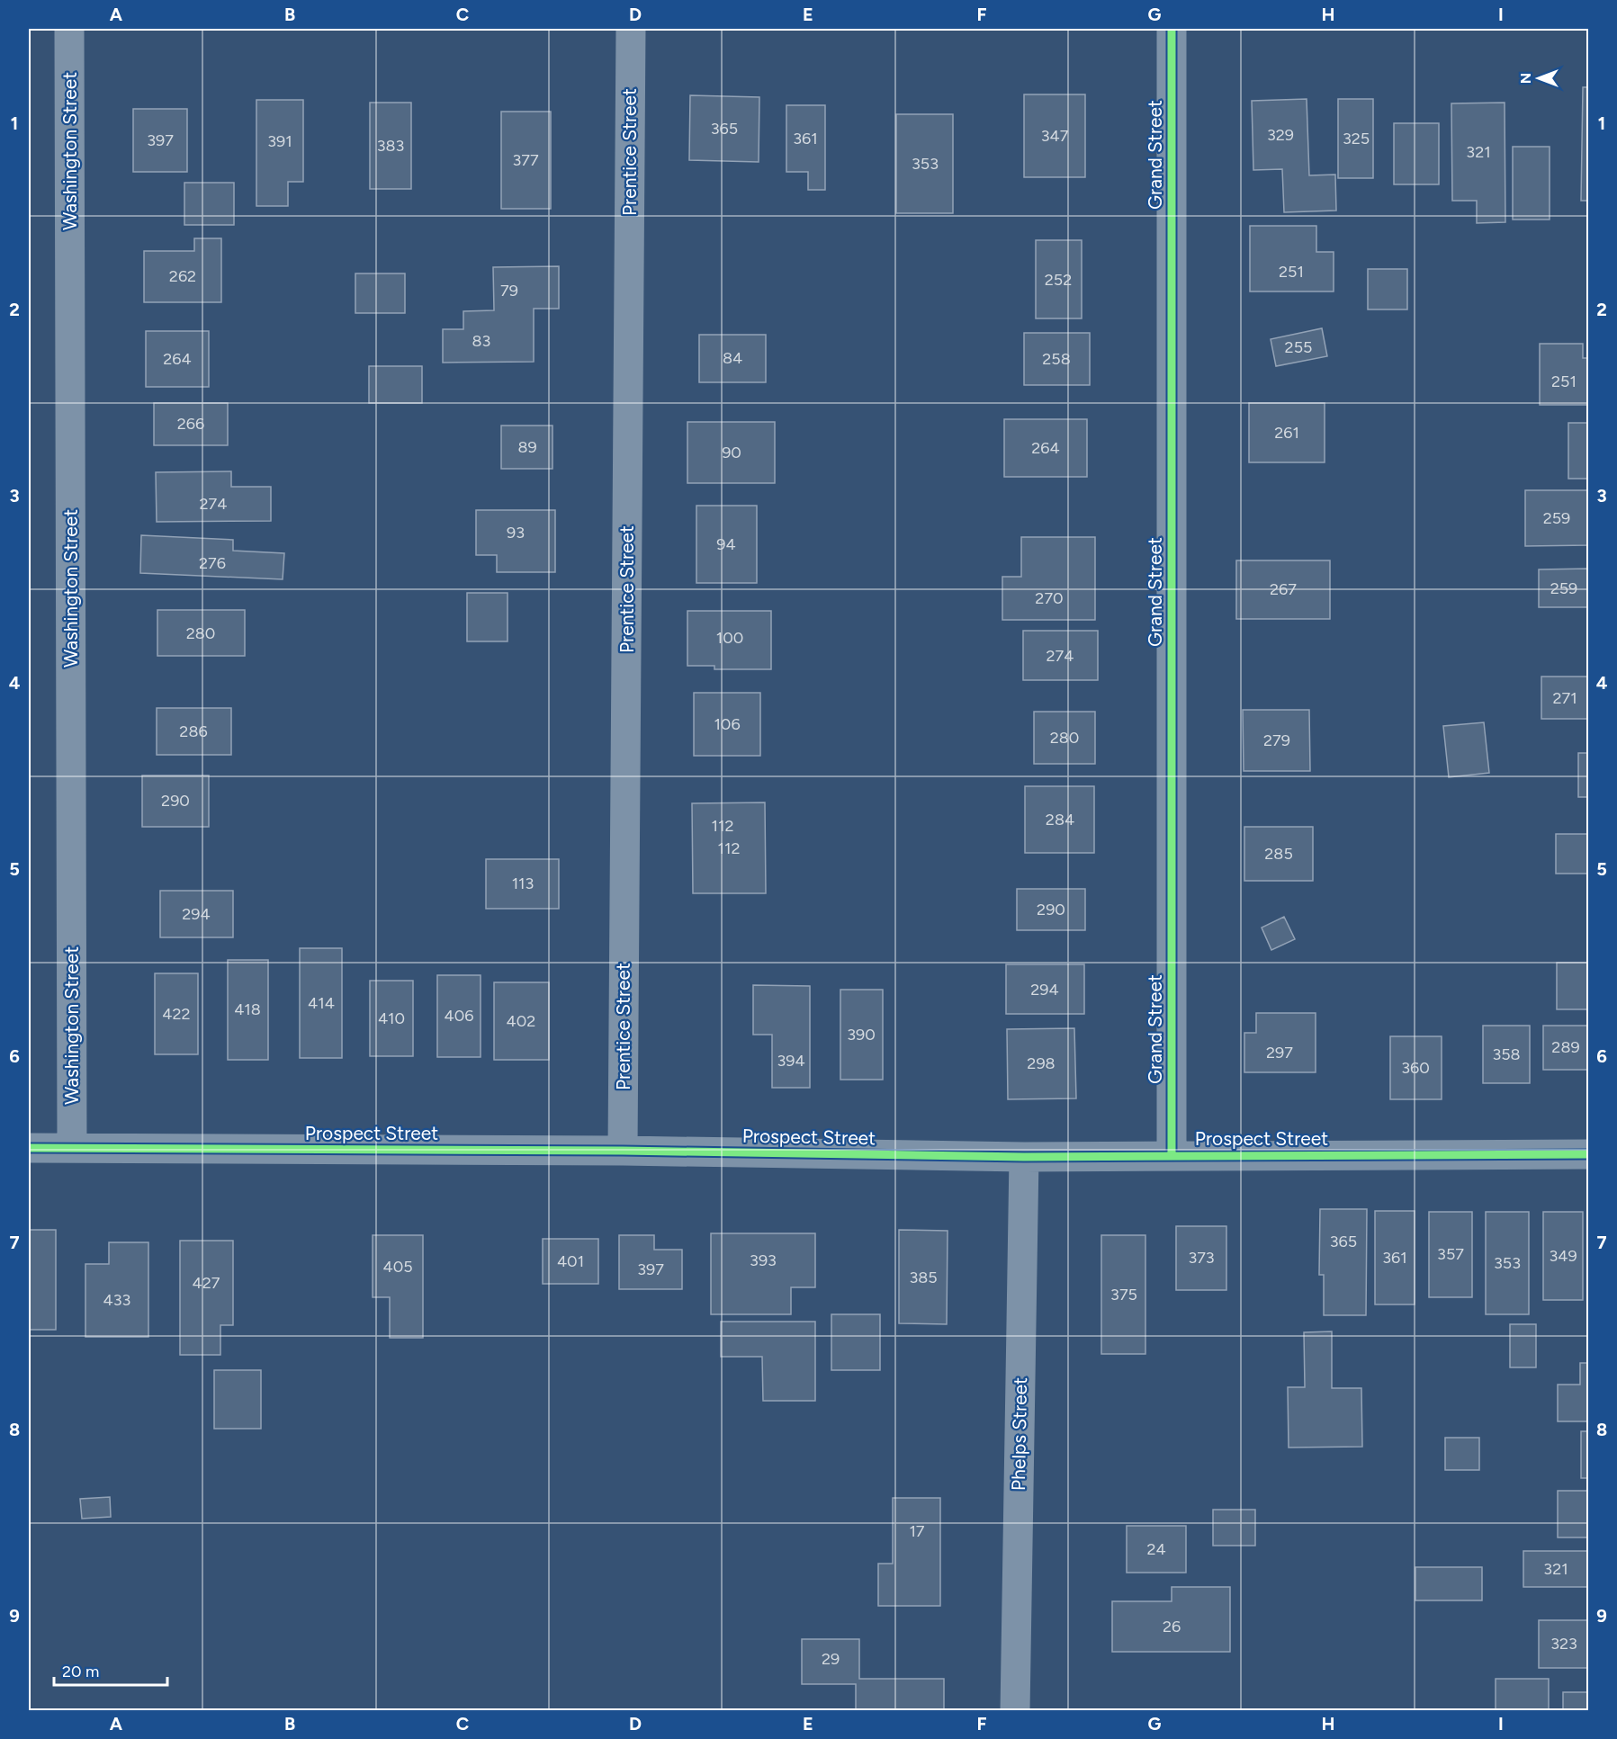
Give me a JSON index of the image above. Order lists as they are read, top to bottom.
{
  "streets": {
    "street": [
      "Washington Street",
      "Prentice Street",
      "Grand Street",
      "Prospect Street",
      "Phelps Street"
    ]
  },
  "crossings": [
    ["Washington Street", "Prospect Street"],
    ["Prentice Street", "Prospect Street"],
    ["Grand Street", "Prospect Street"],
    ["Prospect Street", "Phelps Street"]
  ],
  "house_numbers": [
    "365",
    "329",
    "347",
    "361",
    "325",
    "397",
    "391",
    "383",
    "321",
    "377",
    "353",
    "251",
    "262",
    "252",
    "79",
    "83",
    "255",
    "84",
    "264",
    "258",
    "251",
    "266",
    "261",
    "89",
    "264",
    "90",
    "274",
    "259",
    "93",
    "94",
    "276",
    "259",
    "267",
    "270",
    "280",
    "100",
    "274",
    "271",
    "106",
    "286",
    "280",
    "279",
    "290",
    "284",
    "112",
    "112",
    "285",
    "113",
    "290",
    "294",
    "294",
    "414",
    "418",
    "422",
    "406",
    "410",
    "402",
    "390",
    "289",
    "297",
    "358",
    "394",
    "298",
    "360",
    "365",
    "357",
    "349",
    "373",
    "361",
    "393",
    "401",
    "353",
    "405",
    "397",
    "385",
    "427",
    "375",
    "433",
    "17",
    "24",
    "321",
    "26",
    "323",
    "29"
  ],
  "scale_bar": "20 m",
  "north": "left",
  "grid": {
    "columns": [
      "A",
      "B",
      "C",
      "D",
      "E",
      "F",
      "G",
      "H",
      "I"
    ],
    "rows": [
      "1",
      "2",
      "3",
      "4",
      "5",
      "6",
      "7",
      "8",
      "9"
    ]
  }
}
